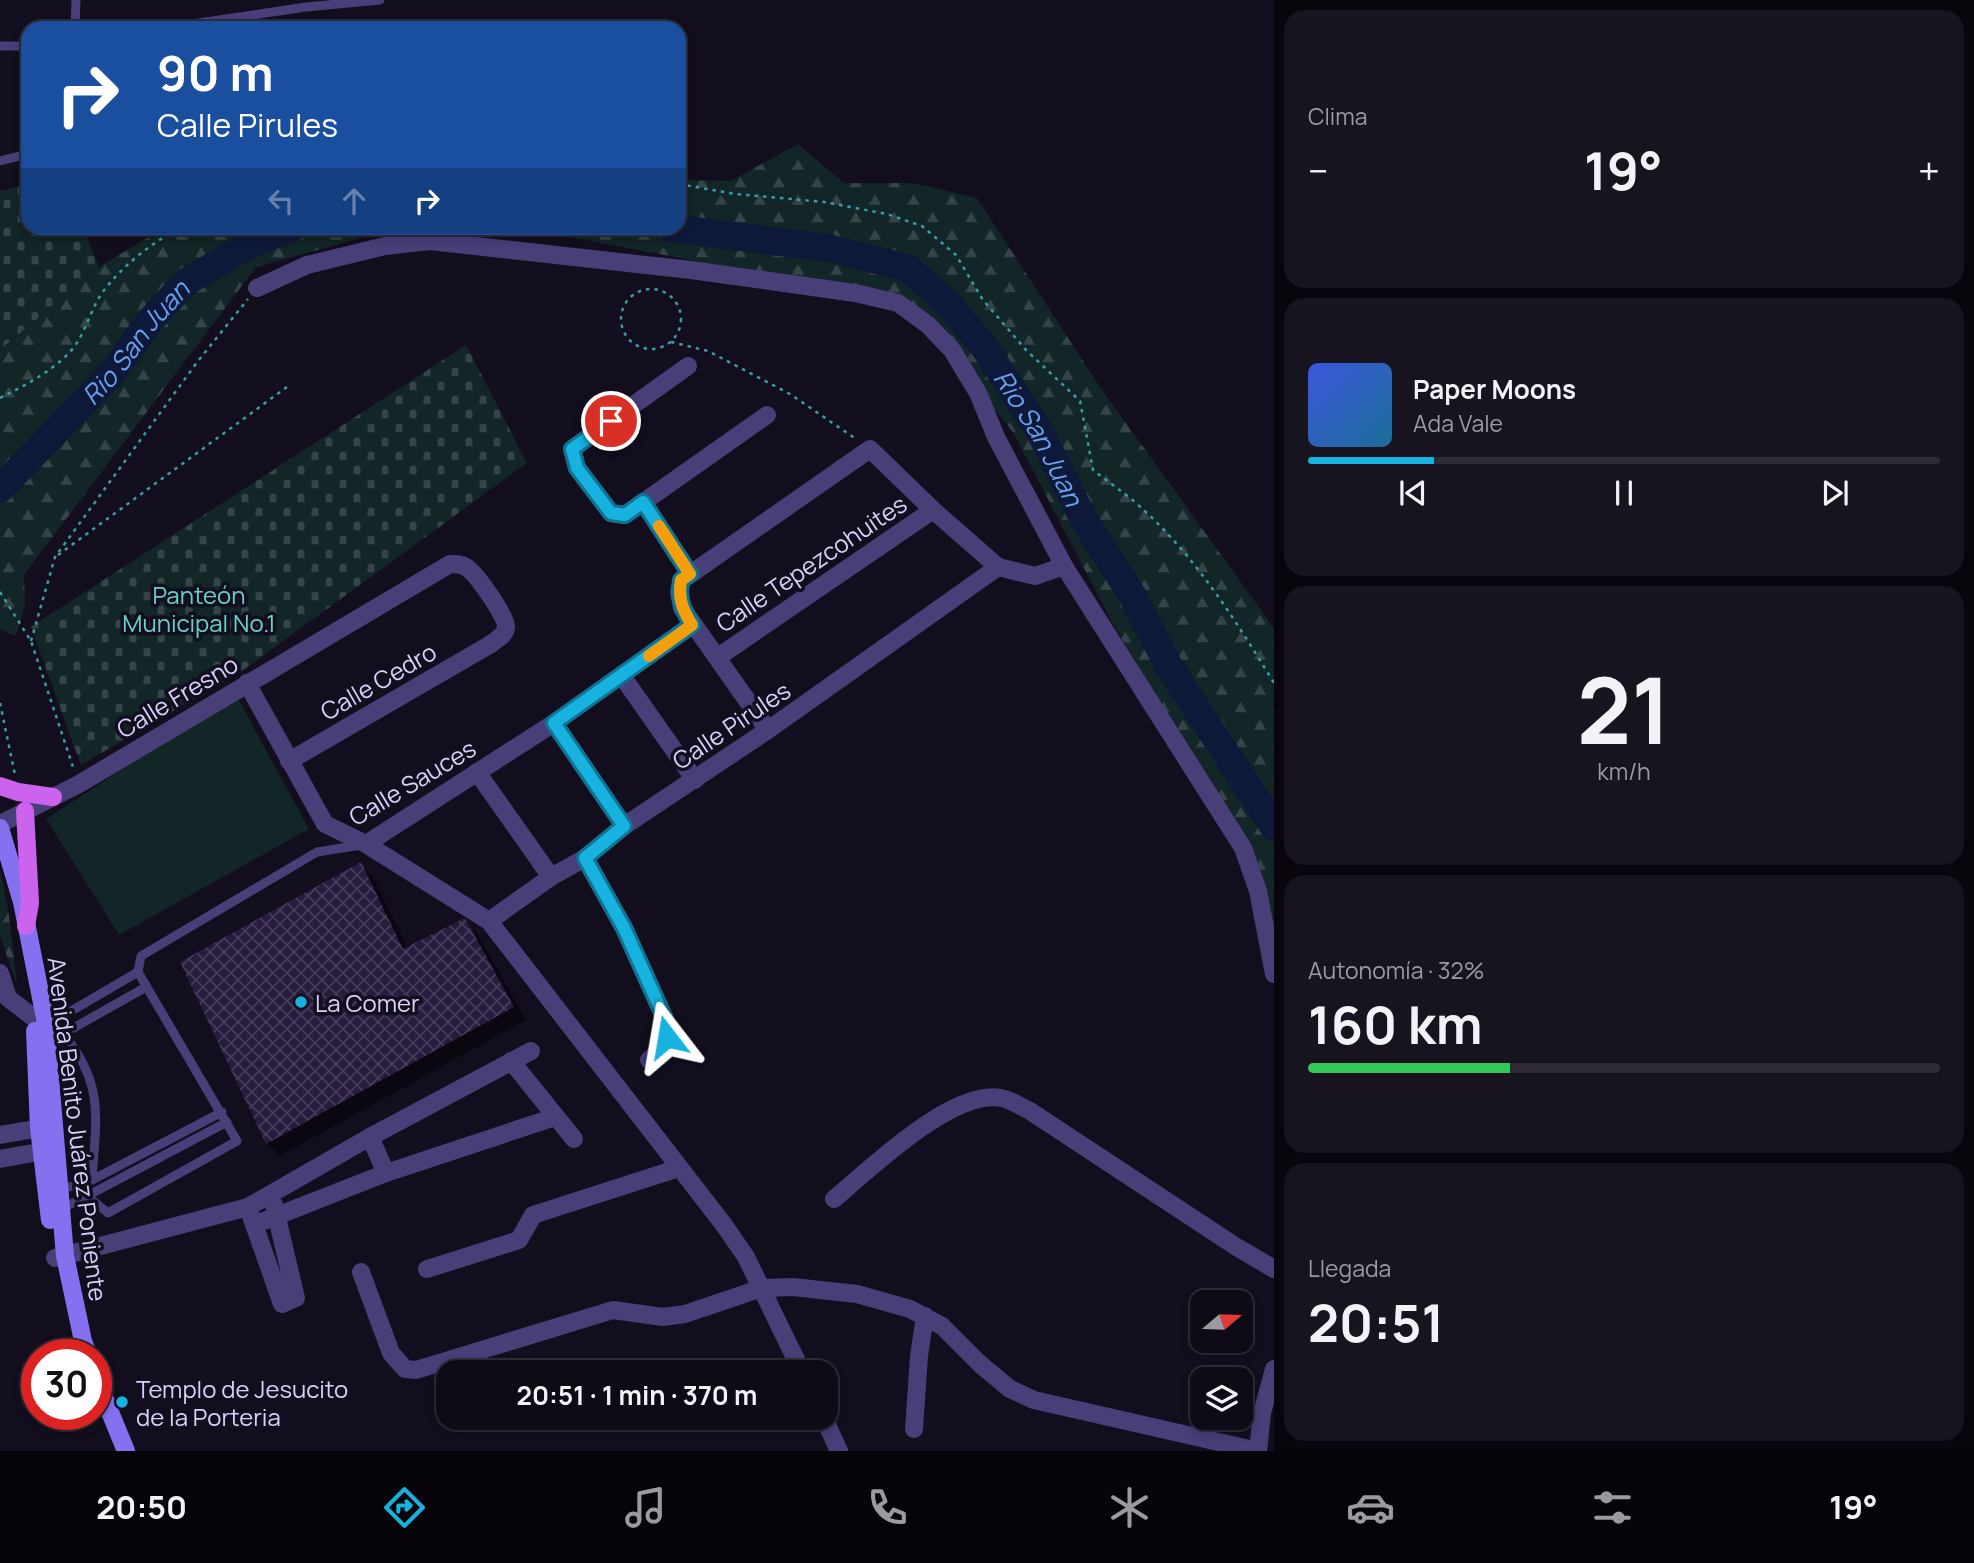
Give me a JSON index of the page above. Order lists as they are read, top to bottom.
{
  "streets": {
    "main road": ["Avenida Benito Juárez Poniente"],
    "street": [
      "Calle Tepezcohuites",
      "Calle Cedro",
      "Calle Fresno",
      "Calle Pirules",
      "Calle Sauces"
    ]
  },
  "crossings": [
    ["Calle Cedro", "Calle Fresno"],
    ["Calle Fresno", "Avenida Benito Juárez Poniente"],
    ["Calle Sauces", "Avenida Benito Juárez Poniente"]
  ],
  "water": ["Rio San Juan"],
  "parks": ["Panteón Municipal No.1"],
  "places": ["La Comer", "Templo de Jesucito de la Porteria"],
  "north": "right",
  "page": {
    "tile": [
      "Clima",
      ["21", "km/h"],
      ["Autonomía · 32%", "160 km"],
      ["Llegada", "20:51"]
    ],
    "turn": ["90 m", "Calle Pirules"],
    "heat": ["−", "19°", "+"],
    "song": ["Paper Moons", "Ada Vale"],
    "limit": "30",
    "trip": "20:51 · 1 min · 370 m",
    "tabs": ["20:50", "19°"]
  }
}
